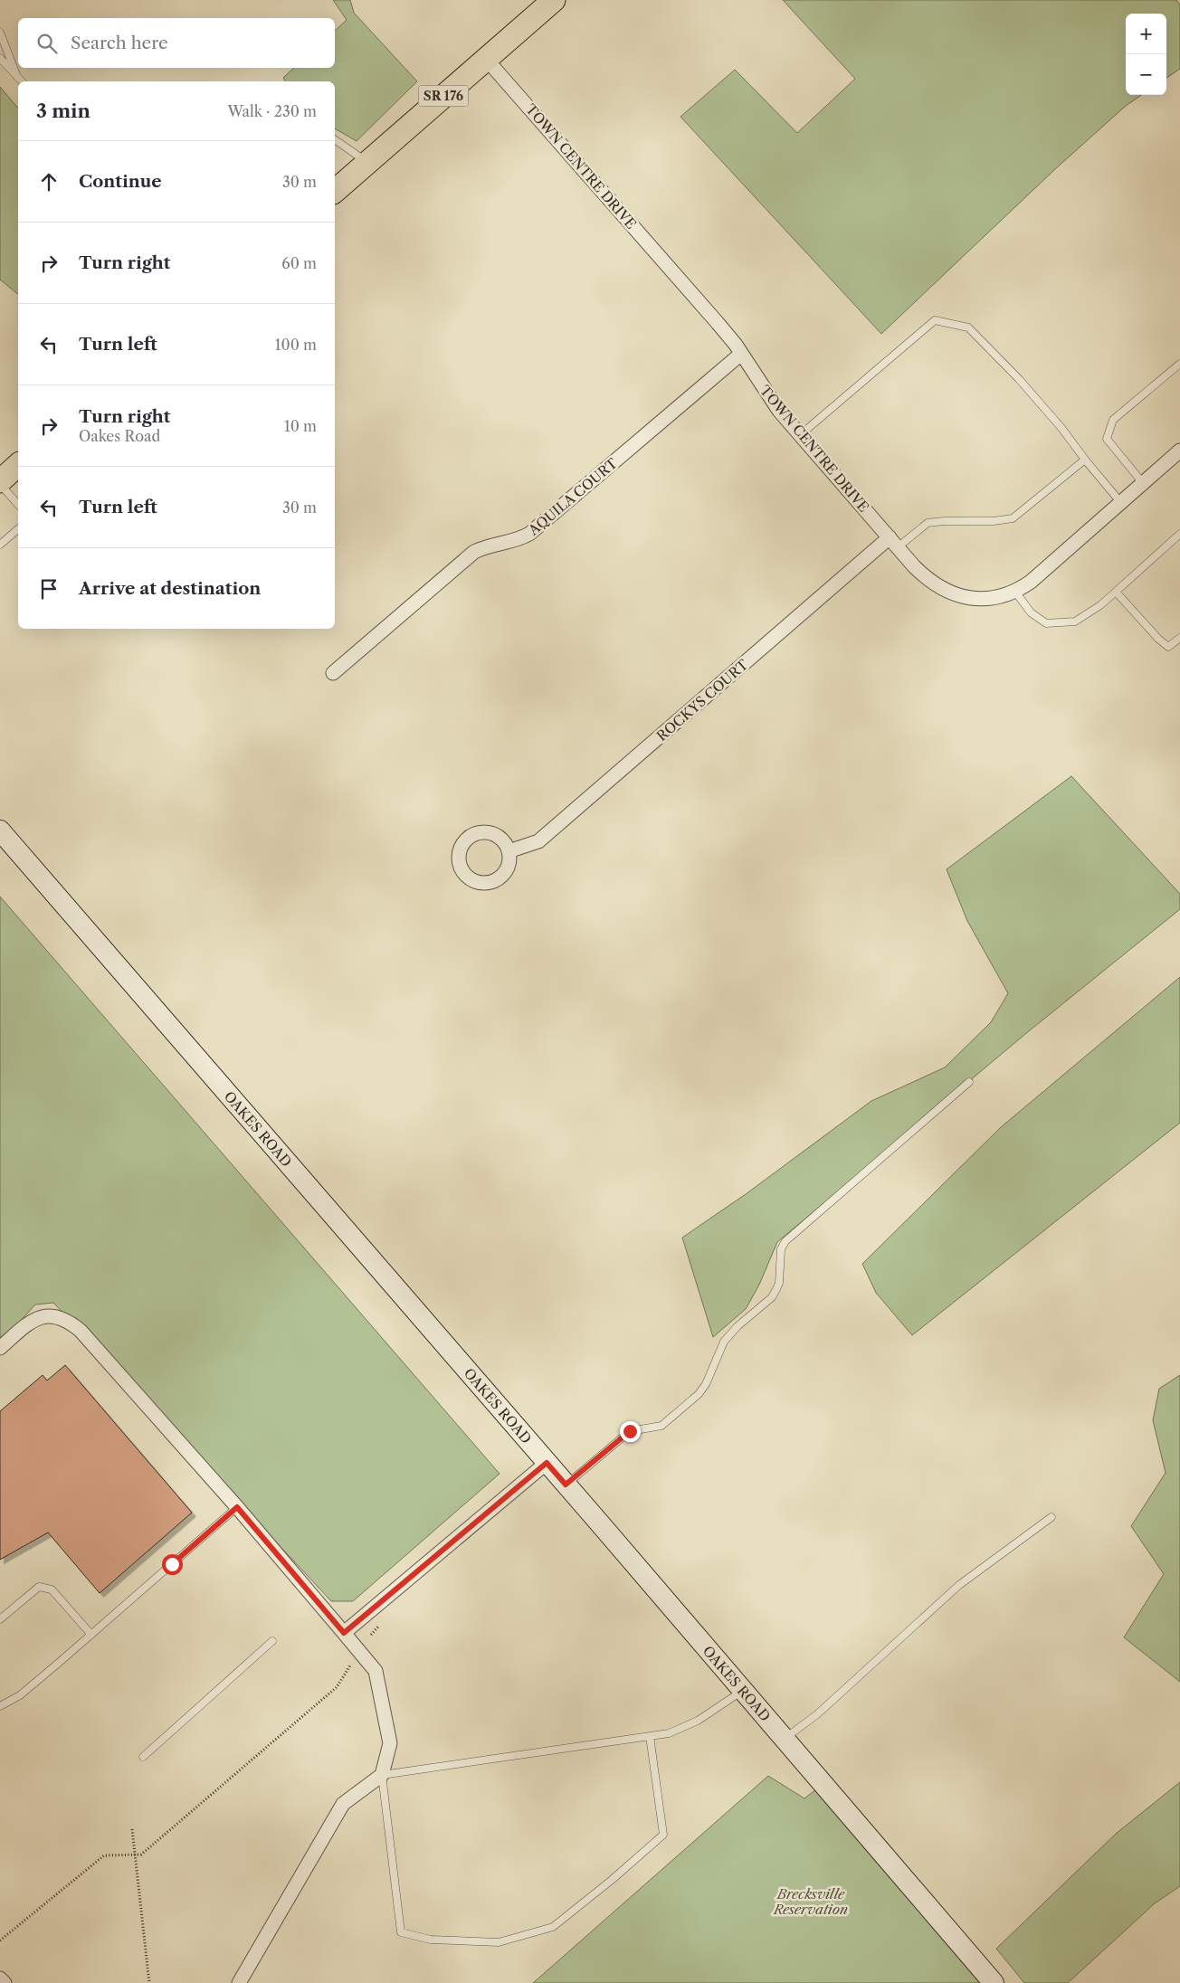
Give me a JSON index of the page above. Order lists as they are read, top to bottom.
{
  "streets": {
    "main road": ["SR 176"],
    "street": [
      "TOWN CENTRE DRIVE",
      "AQUILA COURT",
      "ROCKYS COURT",
      "OAKES ROAD"
    ]
  },
  "crossings": [
    ["SR 176", "TOWN CENTRE DRIVE"],
    ["TOWN CENTRE DRIVE", "AQUILA COURT"],
    ["TOWN CENTRE DRIVE", "ROCKYS COURT"]
  ],
  "parks": ["Brecksville Reservation"],
  "page": {
    "map_buttons": ["+", "−"],
    "search": "Search here",
    "heading": ["3 min", "Walk · 230 m"],
    "list": [
      ["Continue", "30 m"],
      ["Turn right", "60 m"],
      ["Turn left", "100 m"],
      ["Turn right", "Oakes Road", "10 m"],
      ["Turn left", "30 m"],
      "Arrive at destination"
    ]
  }
}
